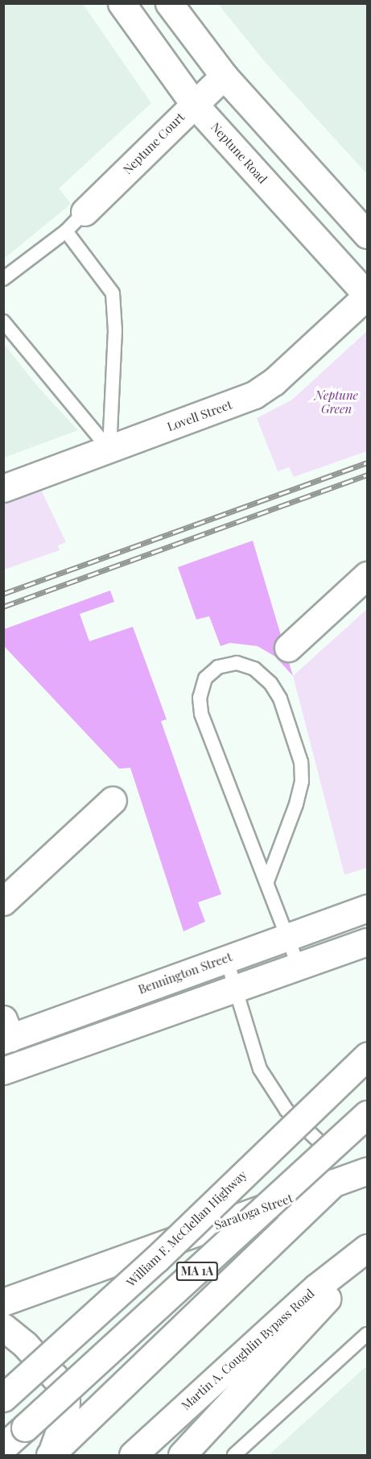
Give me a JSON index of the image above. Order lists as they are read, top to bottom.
{
  "streets": {
    "main road": [
      "Neptune Court",
      "Neptune Road",
      "Lovell Street",
      "Bennington Street",
      "Saratoga Street",
      "William F. McClellan Highway",
      "MA 1A",
      "Martin A. Coughlin Bypass Road"
    ]
  },
  "crossings": [
    ["Neptune Court", "Neptune Road"],
    ["Neptune Road", "Lovell Street"]
  ],
  "parks": ["Neptune Green"]
}
